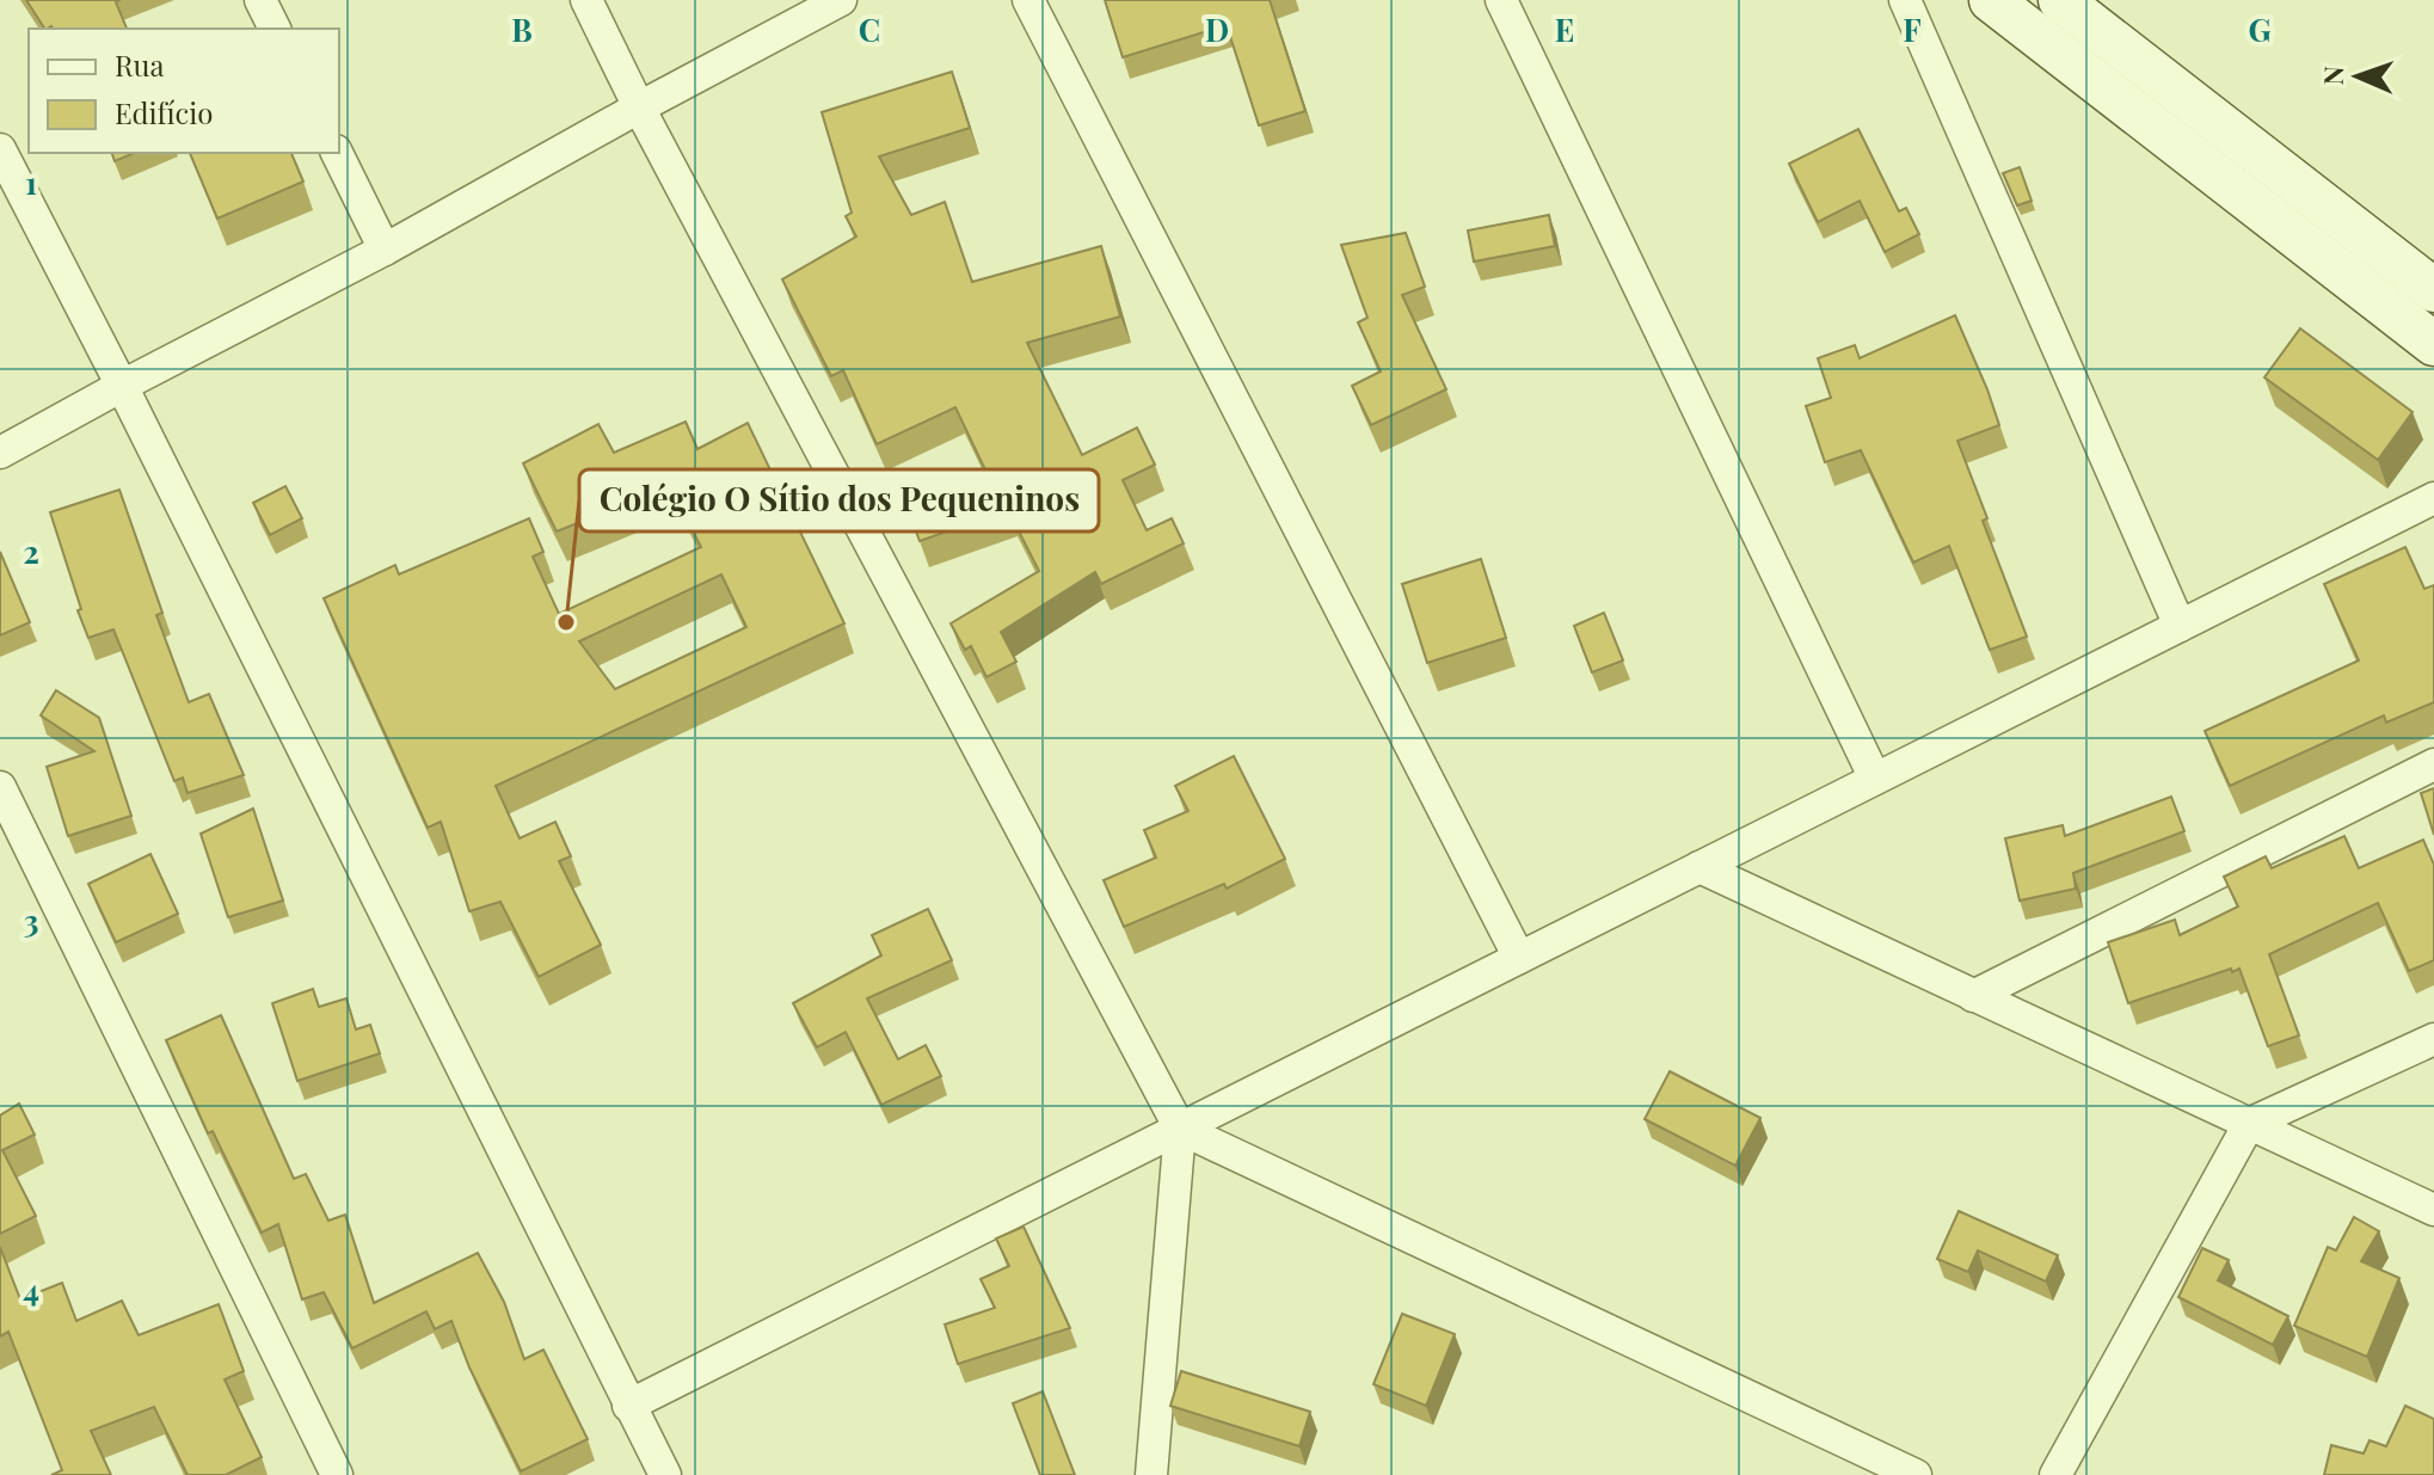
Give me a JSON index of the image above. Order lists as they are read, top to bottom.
{
  "places": ["Colégio O Sítio dos Pequeninos"],
  "legend": ["Rua", "Edifício"],
  "north": "left",
  "grid": {
    "columns": [
      "B",
      "C",
      "D",
      "E",
      "F",
      "G"
    ],
    "rows": [
      "1",
      "2",
      "3",
      "4"
    ]
  }
}
